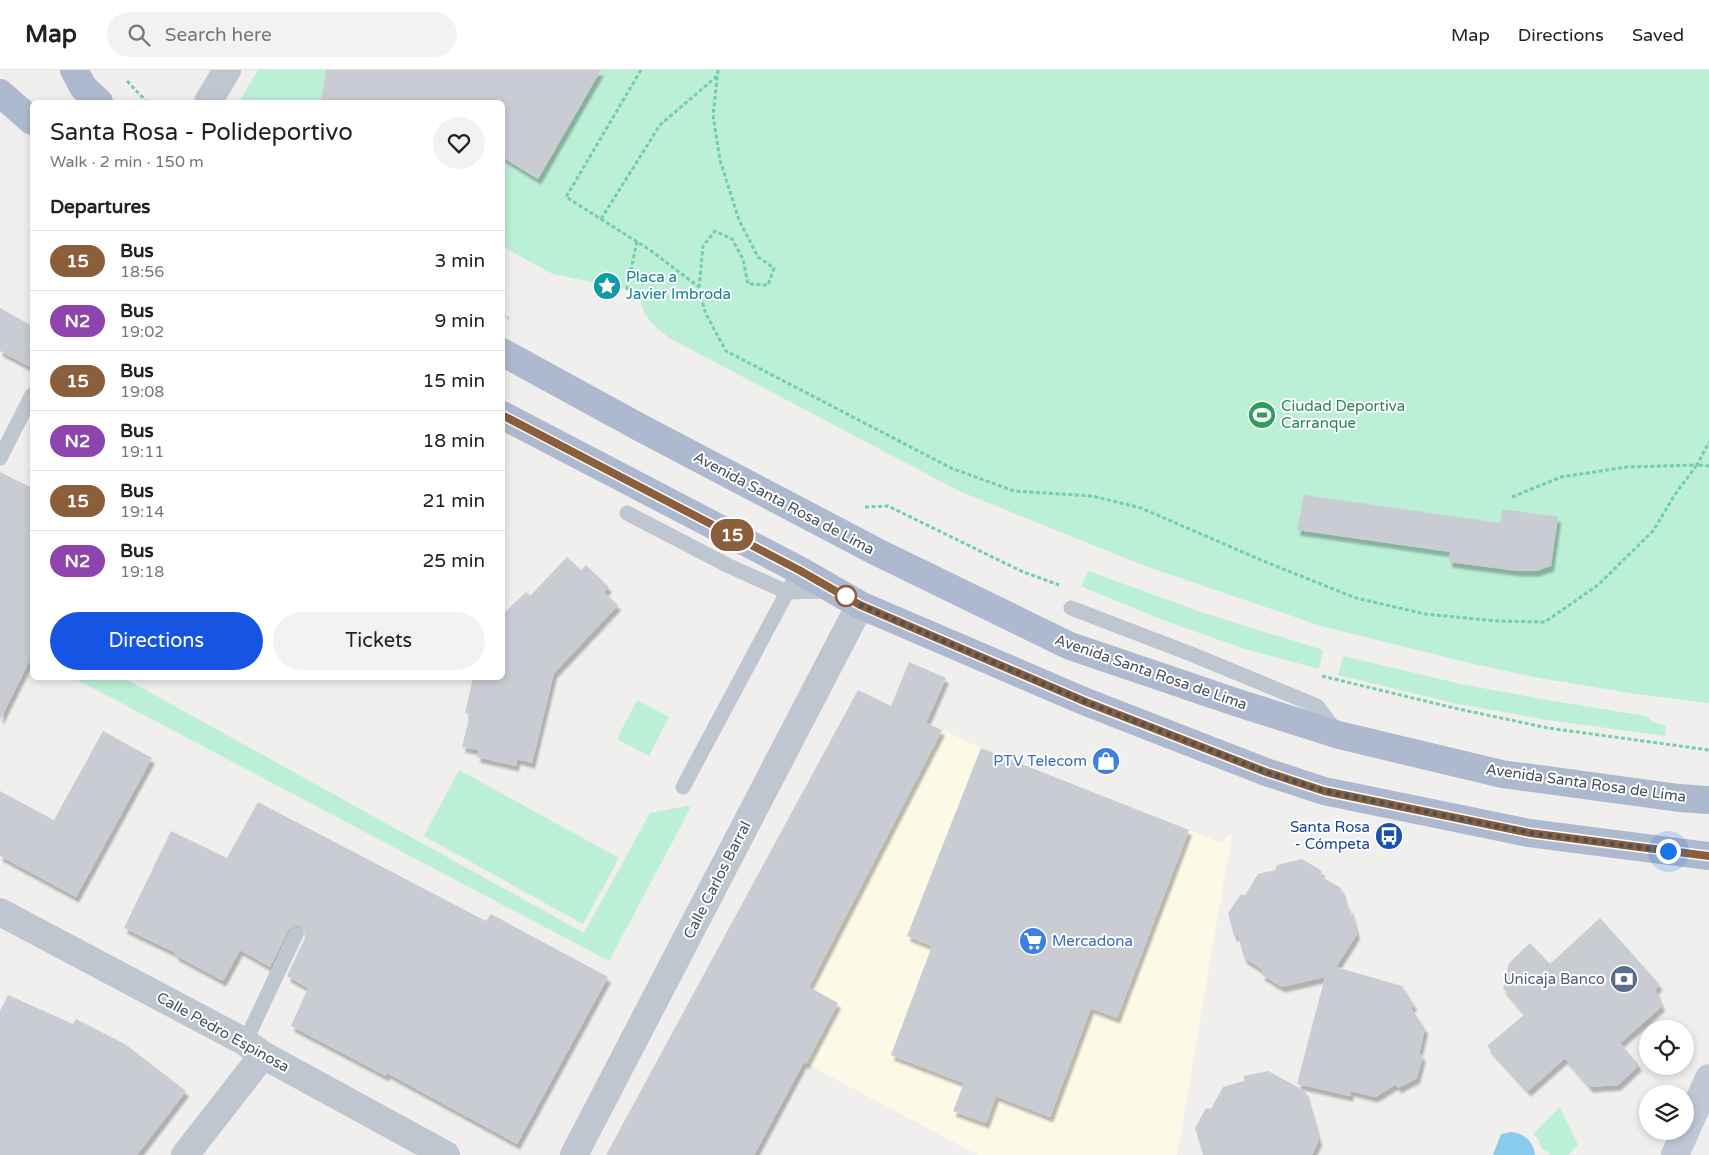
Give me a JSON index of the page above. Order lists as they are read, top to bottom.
{
  "streets": {
    "main road": ["Avenida Santa Rosa de Lima"],
    "street": ["Calle Carlos Barral", "Calle Pedro Espinosa"]
  },
  "places": {
    "place": ["Placa a Javier Imbroda"],
    "sports": ["Ciudad Deportiva Carranque"],
    "shop": ["PTV Telecom"],
    "bus stop": ["Santa Rosa - Cómpeta"],
    "supermarket": ["Mercadona"],
    "bank": ["Unicaja Banco"]
  },
  "lines": ["bus line 15"],
  "page": {
    "header": "Map",
    "search": "Search here",
    "nav": ["Map", "Directions", "Saved"],
    "on_map": "15",
    "heading": [
      ["Santa Rosa - Polideportivo", "Walk · 2 min · 150 m"],
      "Departures"
    ],
    "list": [
      {
        "mark": "15",
        "name": "Bus",
        "note": "18:56",
        "value": "3 min"
      },
      {
        "mark": "N2",
        "name": "Bus",
        "note": "19:02",
        "value": "9 min"
      },
      {
        "mark": "15",
        "name": "Bus",
        "note": "19:08",
        "value": "15 min"
      },
      {
        "mark": "N2",
        "name": "Bus",
        "note": "19:11",
        "value": "18 min"
      },
      {
        "mark": "15",
        "name": "Bus",
        "note": "19:14",
        "value": "21 min"
      },
      {
        "mark": "N2",
        "name": "Bus",
        "note": "19:18",
        "value": "25 min"
      }
    ],
    "buttons": ["Directions", "Tickets"]
  }
}
